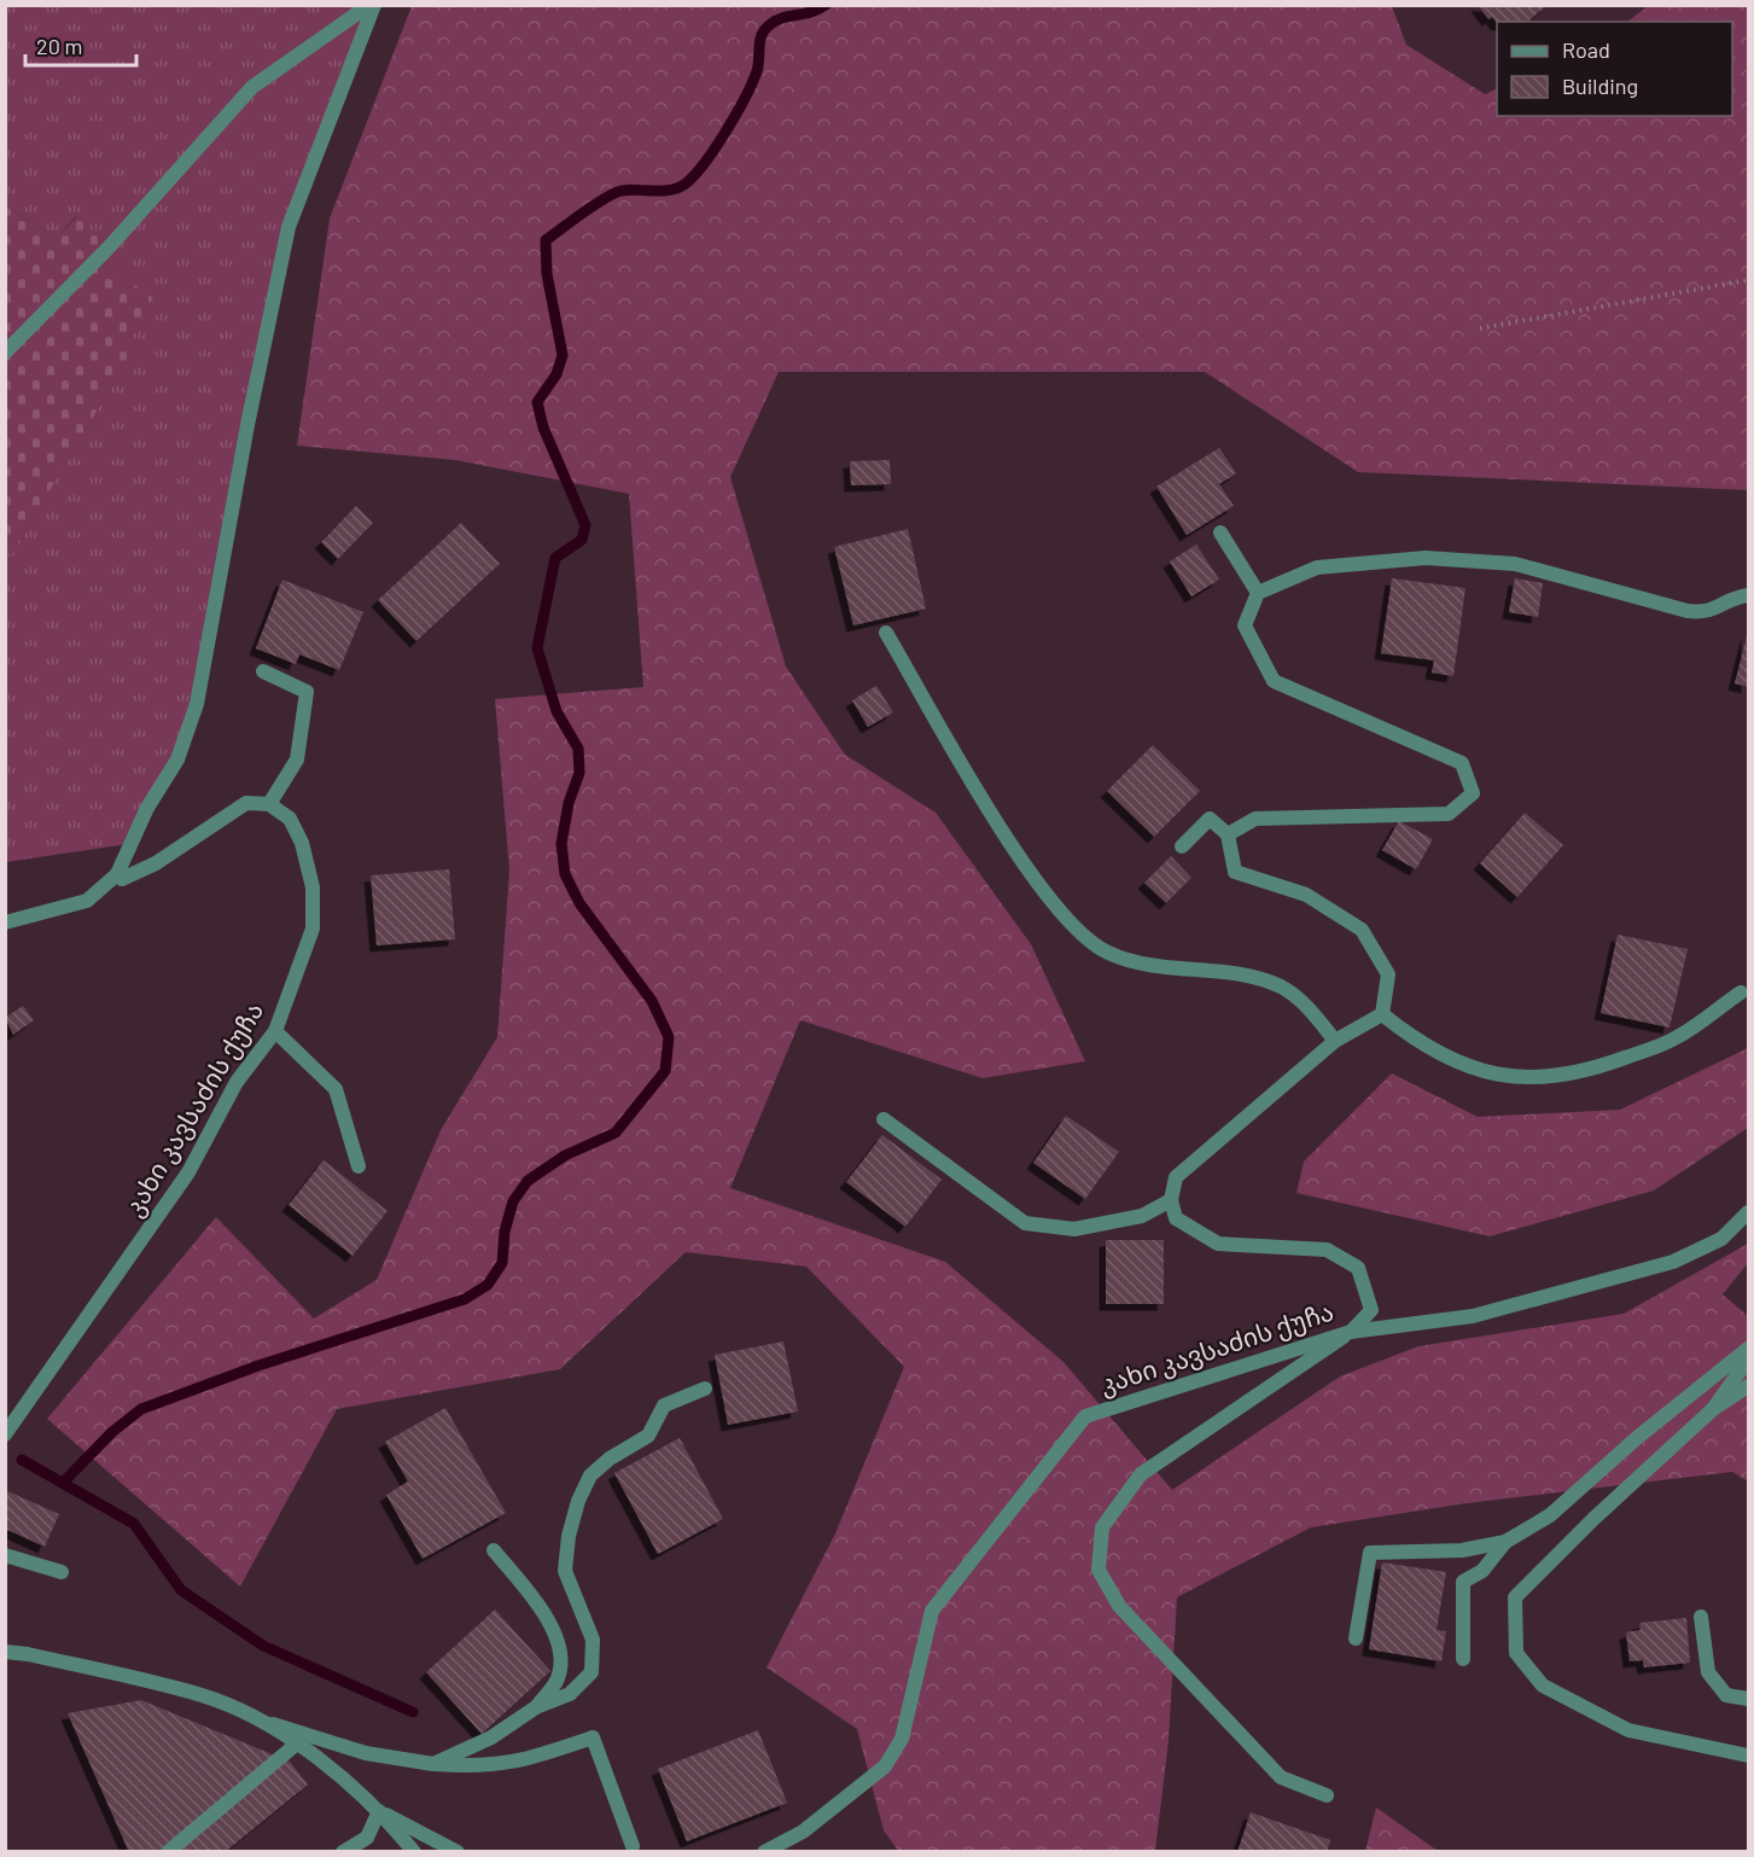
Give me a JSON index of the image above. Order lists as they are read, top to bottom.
{
  "streets": {
    "street": ["კახი კავსაძის ქუჩა"]
  },
  "legend": ["Road", "Building"],
  "scale_bar": "20 m"
}
